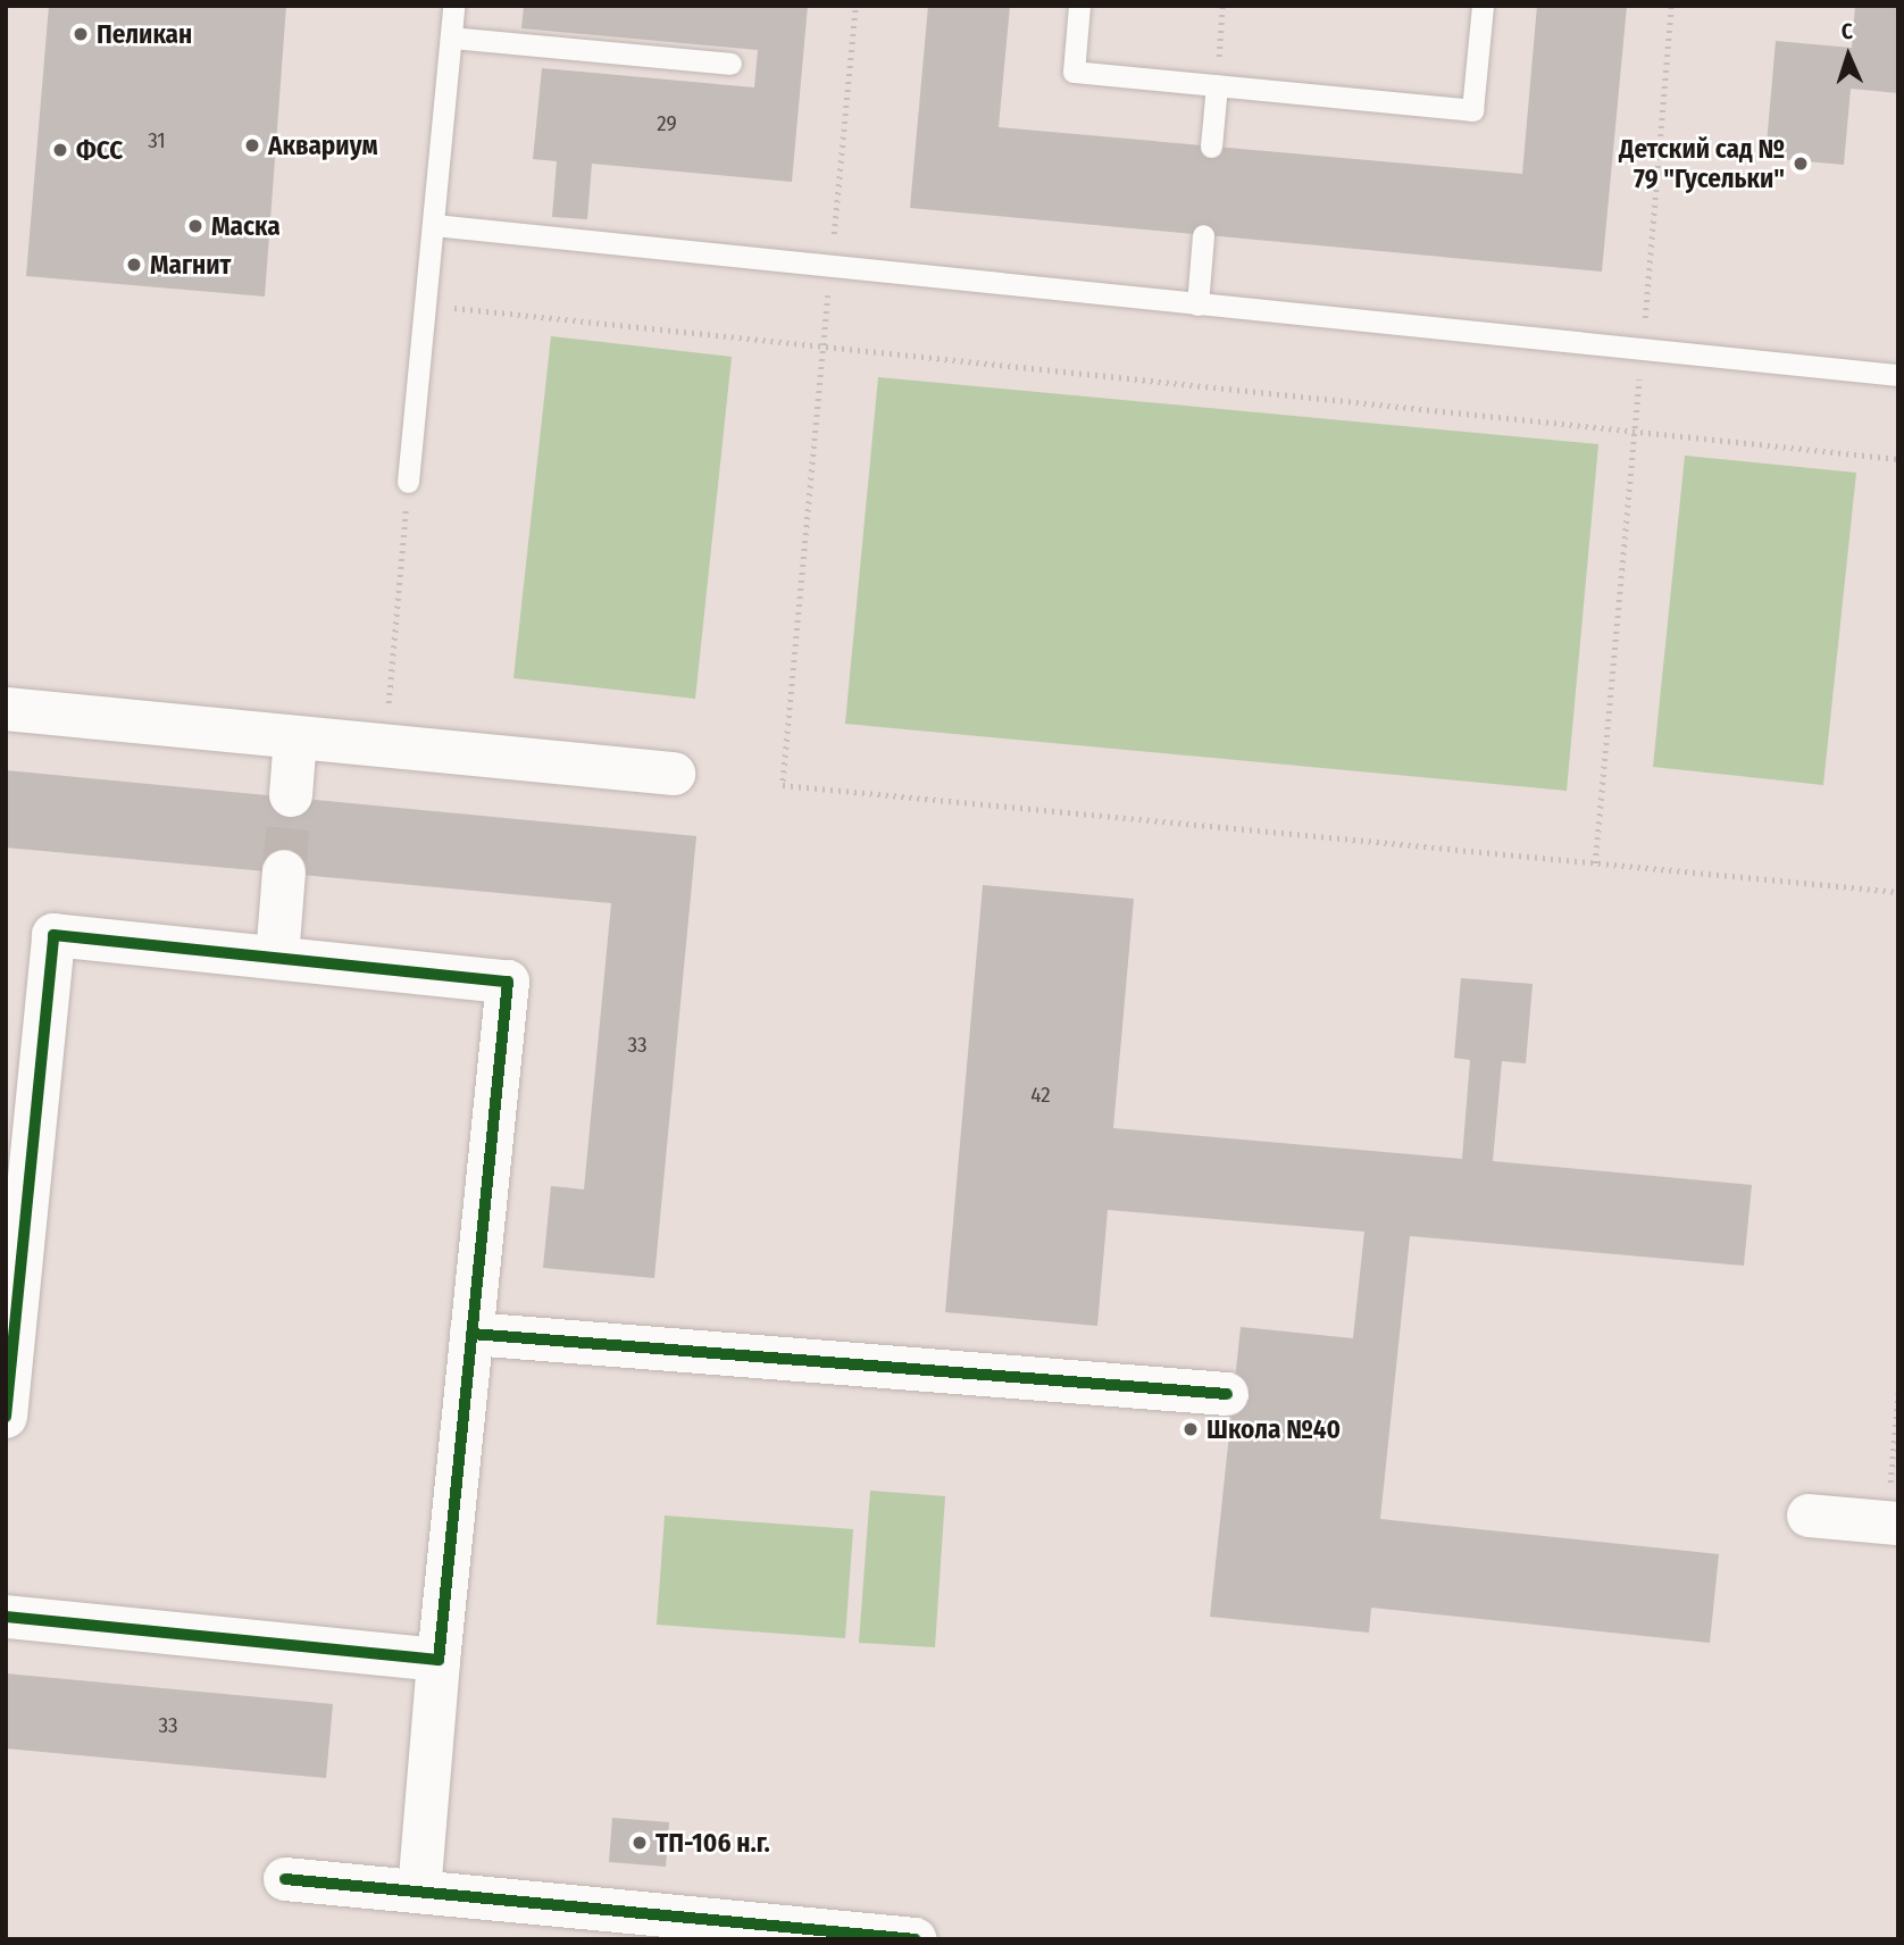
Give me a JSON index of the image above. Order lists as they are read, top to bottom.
{
  "places": [
    "Пеликан",
    "Аквариум",
    "ФСС",
    "Детский сад № 79 \"Гусельки\"",
    "Маска",
    "Магнит",
    "Школа №40",
    "ТП-106 н.г."
  ],
  "house_numbers": [
    "29",
    "31",
    "33",
    "42",
    "33"
  ],
  "north": "top"
}
